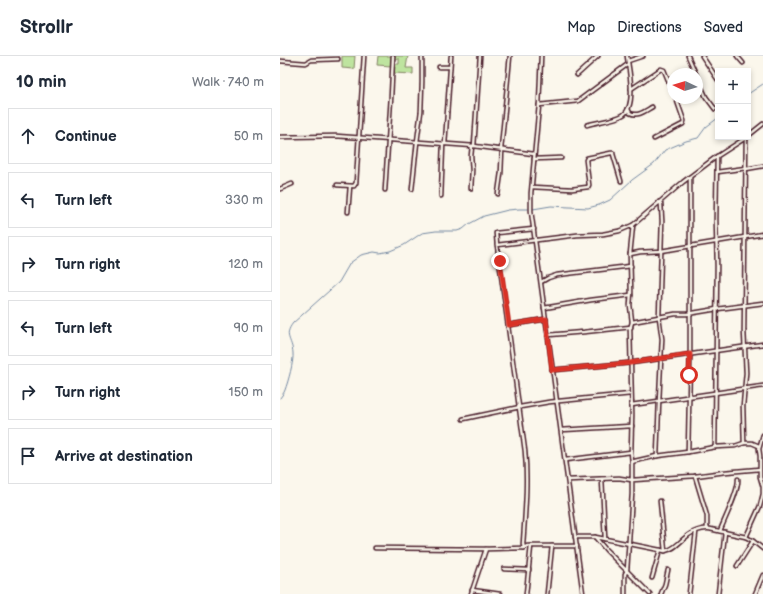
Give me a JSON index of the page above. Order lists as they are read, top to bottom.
{
  "north": "left",
  "page": {
    "header": "Strollr",
    "nav": ["Map", "Directions", "Saved"],
    "heading": ["10 min", "Walk · 740 m"],
    "map_buttons": ["+", "−"],
    "list": [
      ["Continue", "50 m"],
      ["Turn left", "330 m"],
      ["Turn right", "120 m"],
      ["Turn left", "90 m"],
      ["Turn right", "150 m"],
      "Arrive at destination"
    ]
  }
}
